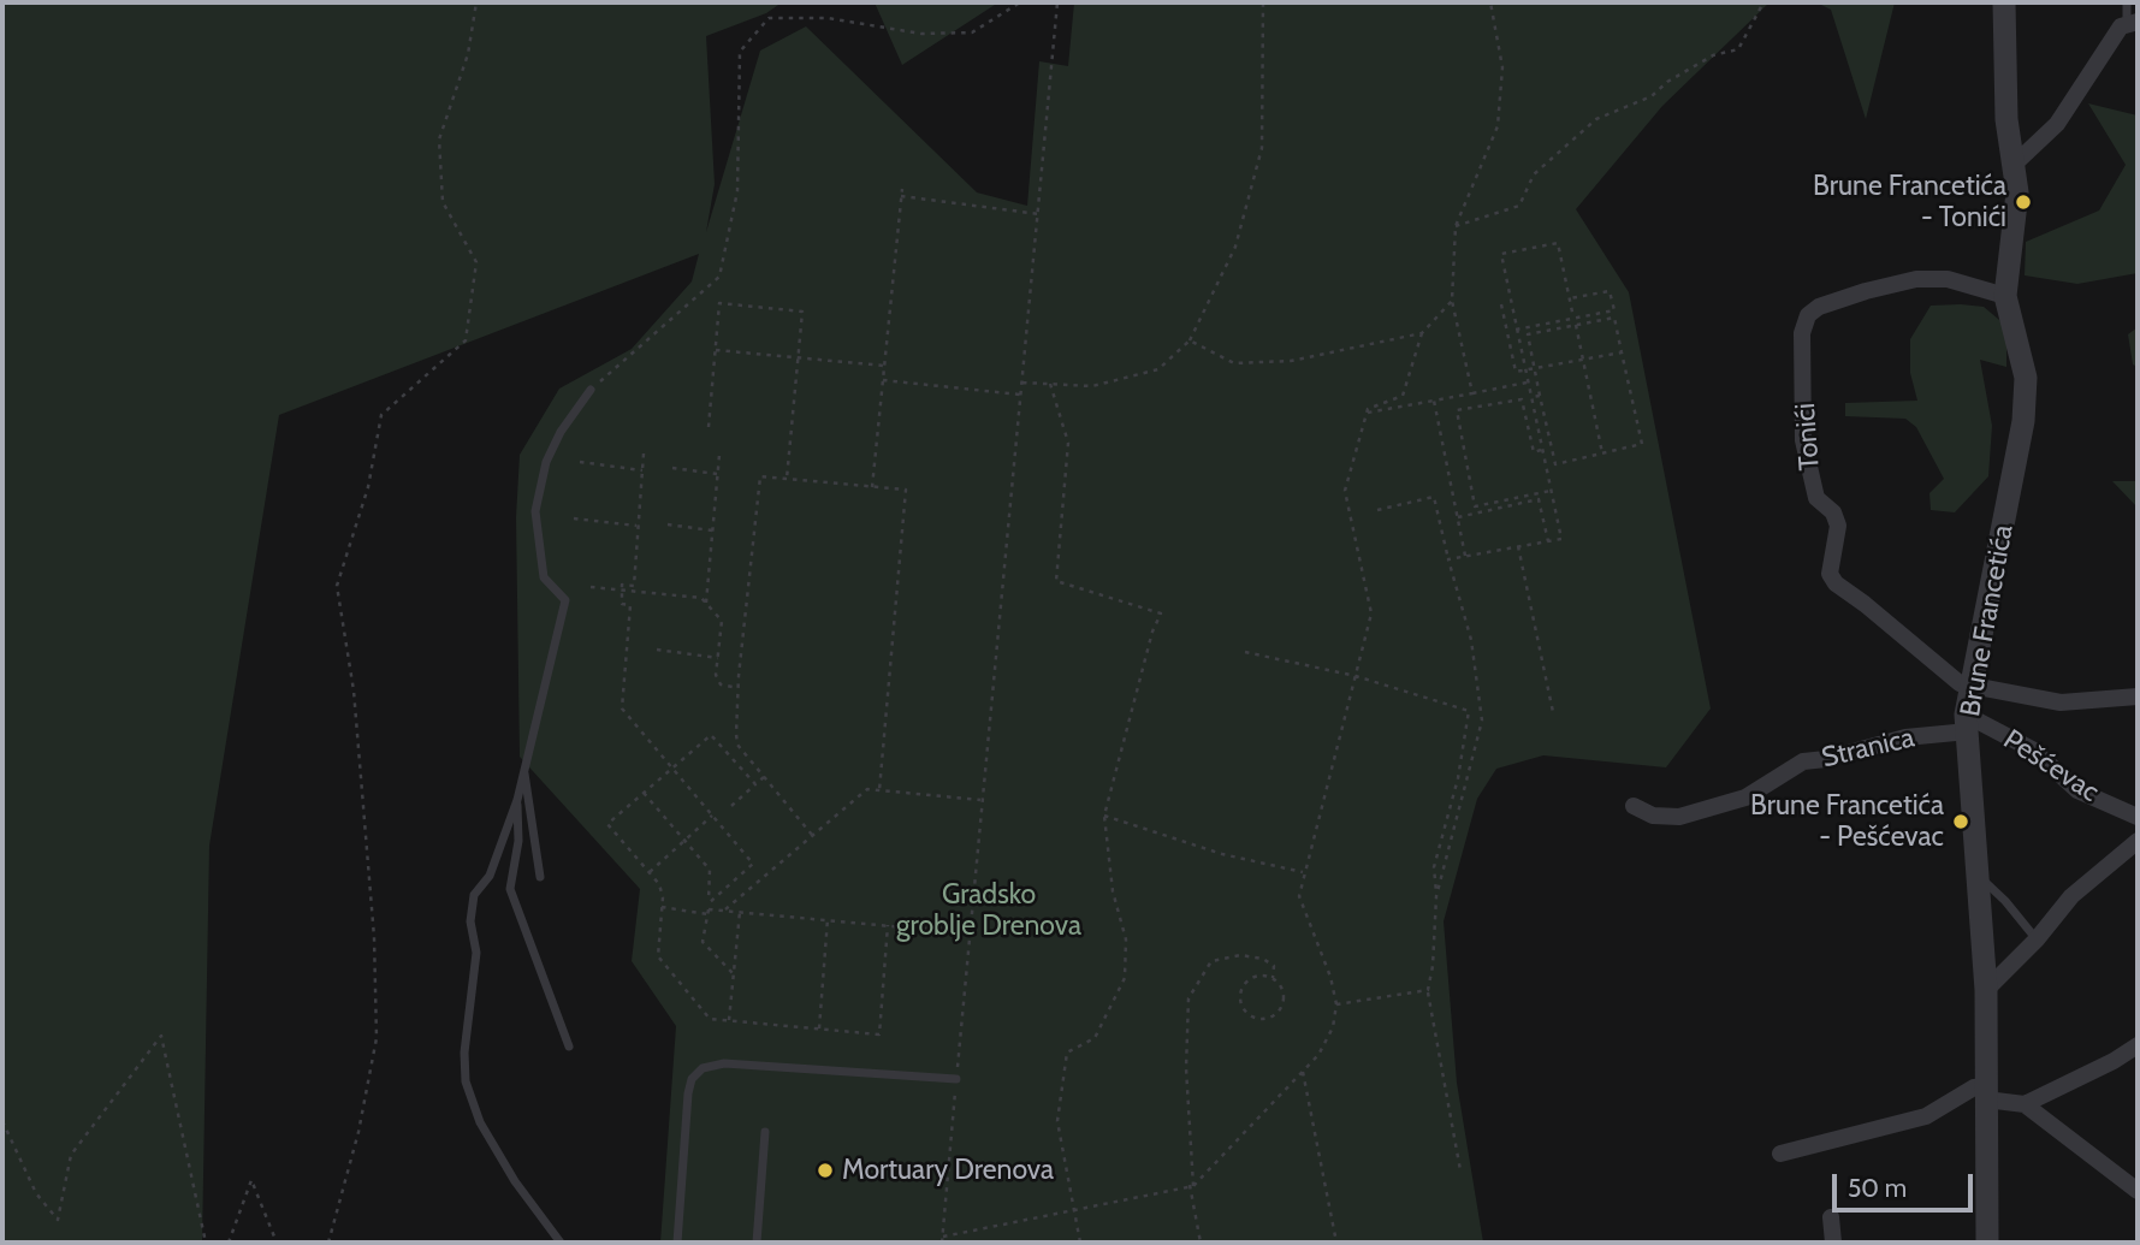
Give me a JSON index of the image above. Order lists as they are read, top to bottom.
{
  "streets": {
    "street": [
      "Tonići",
      "Brune Francetića",
      "Stranica",
      "Pešćevac"
    ]
  },
  "crossings": [
    ["Tonići", "Brune Francetića"],
    ["Brune Francetića", "Stranica"],
    ["Brune Francetića", "Pešćevac"],
    ["Stranica", "Pešćevac"]
  ],
  "parks": ["Gradsko groblje Drenova"],
  "places": ["Brune Francetića - Tonići", "Brune Francetića - Pešćevac", "Mortuary Drenova"],
  "scale_bar": "50 m"
}
